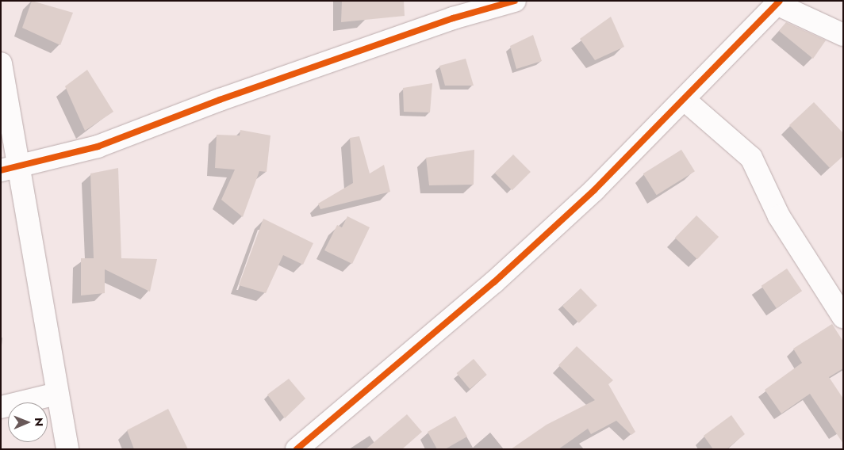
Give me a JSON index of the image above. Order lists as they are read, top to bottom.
{
  "north": "right"
}
